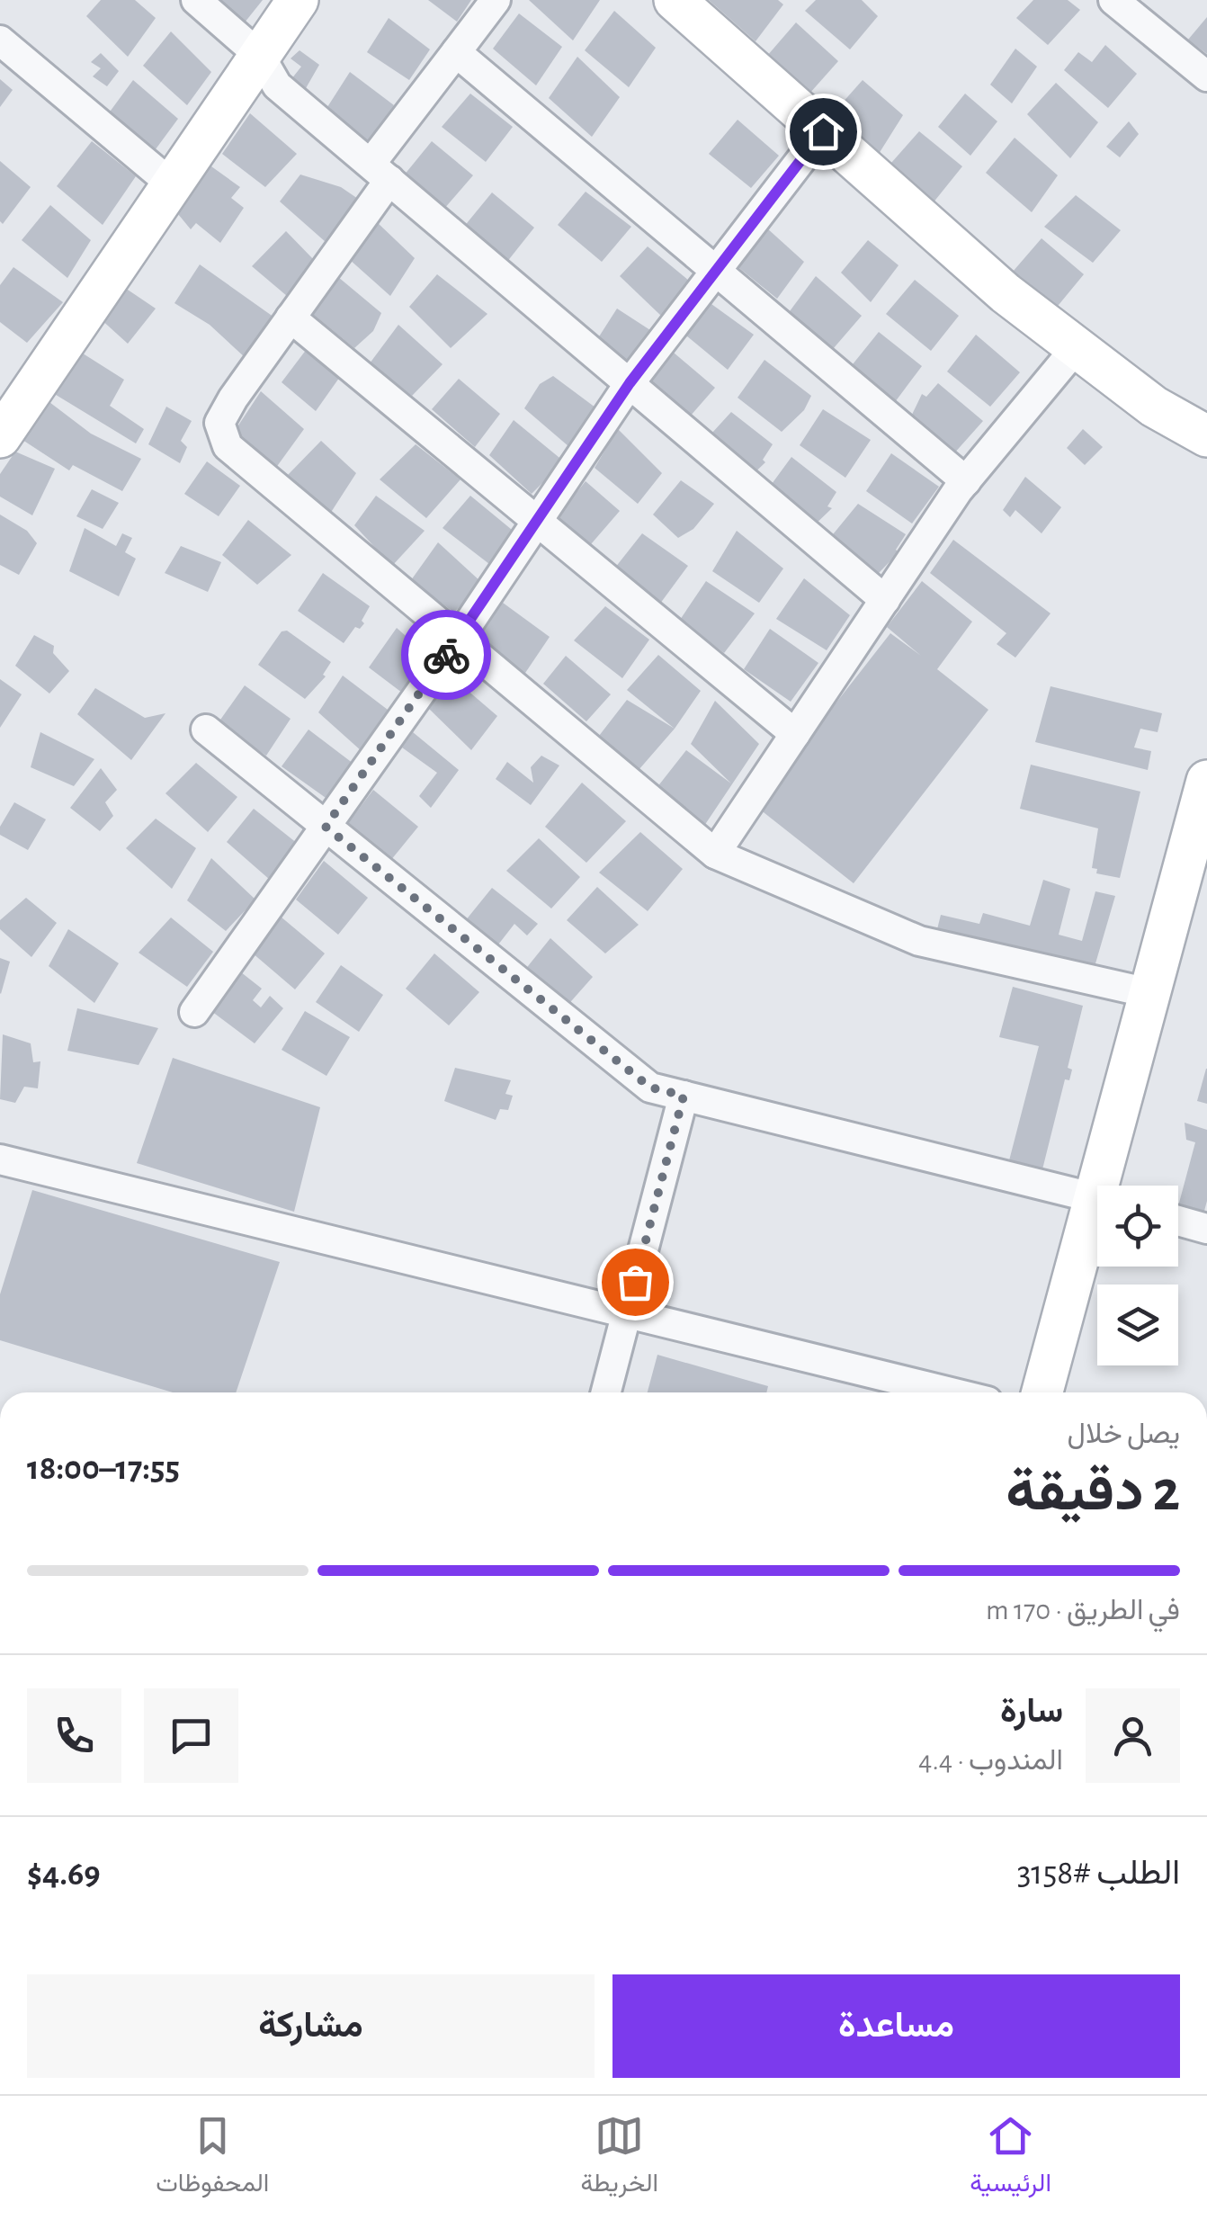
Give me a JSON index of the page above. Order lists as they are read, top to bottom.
{
  "page": {
    "heading": ["2 دقيقة", "يصل خلال", "17:55–18:00"],
    "panel": [
      "سارة",
      "المندوب · 4.4",
      "الطلب #3158",
      "$4.69"
    ],
    "bar": "في الطريق · 170 m",
    "buttons": ["مساعدة", "مشاركة"],
    "tabs": ["الرئيسية", "الخريطة", "المحفوظات"]
  }
}
